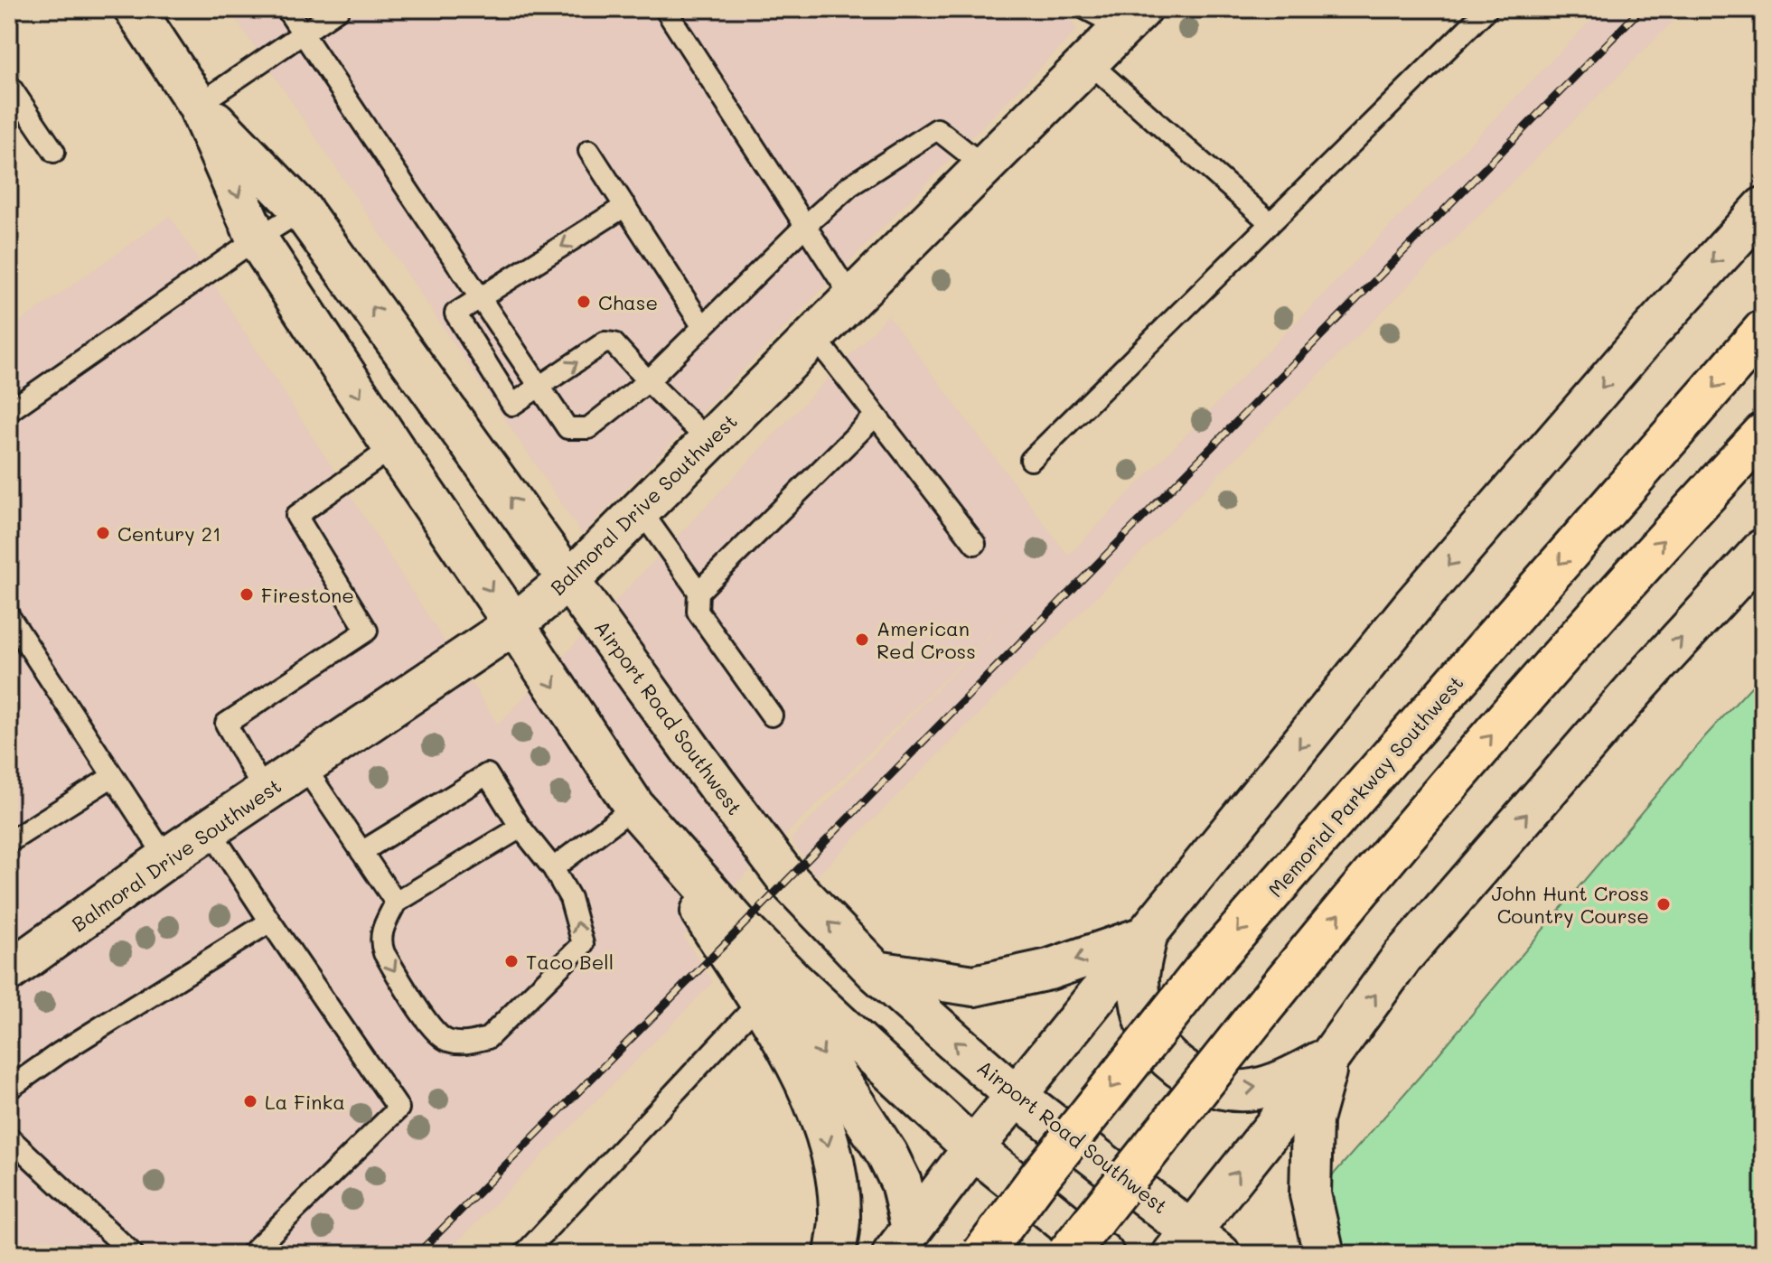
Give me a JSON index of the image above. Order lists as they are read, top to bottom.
{
  "streets": {
    "highway": ["Memorial Parkway Southwest"],
    "main road": ["Balmoral Drive Southwest", "Airport Road Southwest"]
  },
  "crossings": [
    ["Balmoral Drive Southwest", "Airport Road Southwest"]
  ],
  "places": [
    "Chase",
    "Century 21",
    "Firestone",
    "American Red Cross",
    "John Hunt Cross Country Course",
    "Taco Bell",
    "La Finka"
  ]
}
